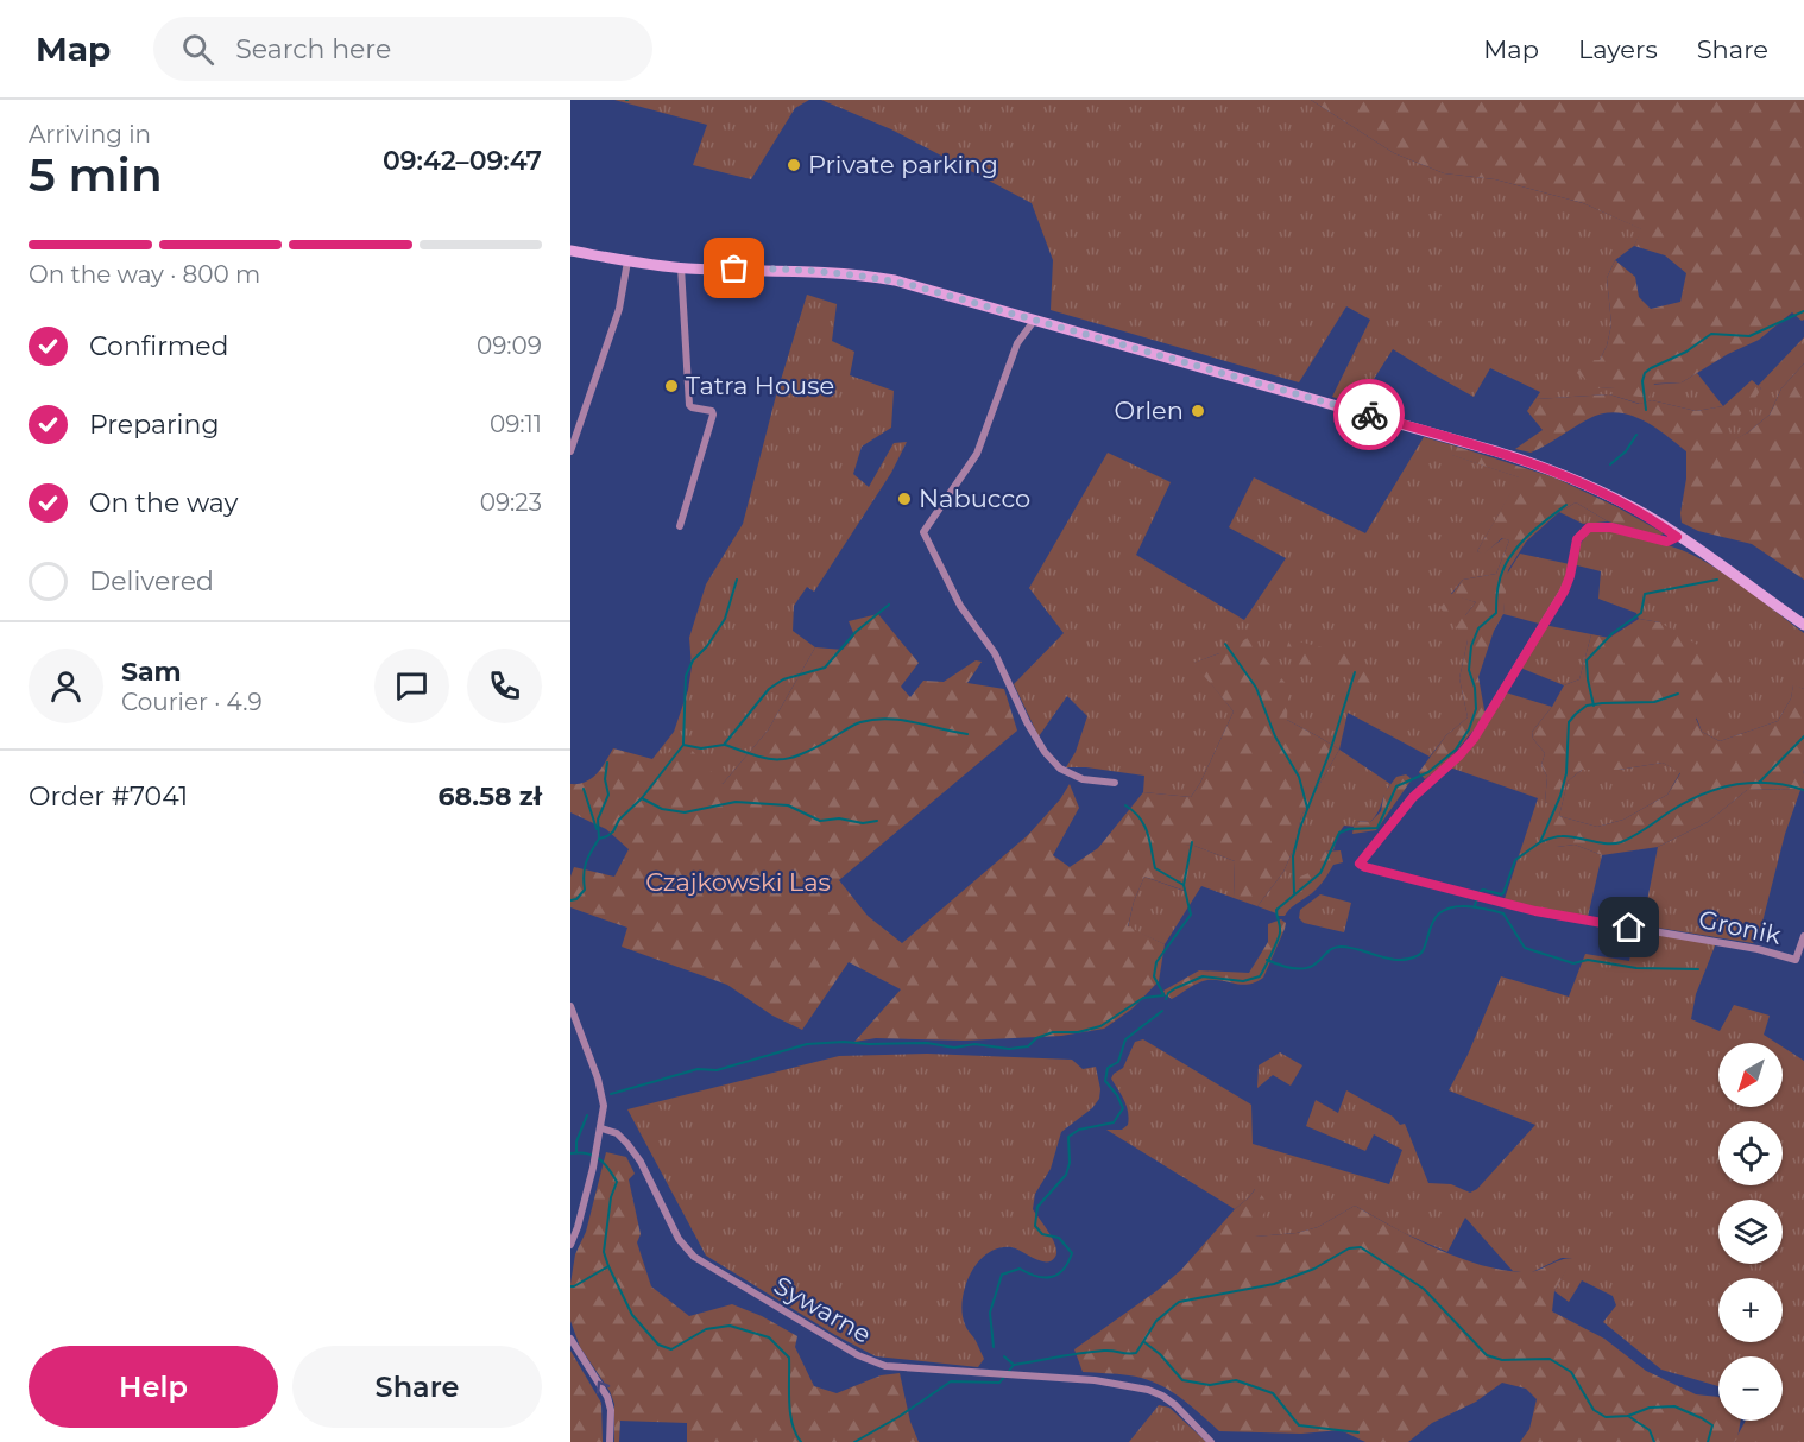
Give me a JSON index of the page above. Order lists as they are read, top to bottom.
{
  "streets": {
    "street": ["Gronik", "Sywarne"]
  },
  "parks": ["Czajkowski Las"],
  "places": [
    "Private parking",
    "Tatra House",
    "Orlen",
    "Nabucco"
  ],
  "north": "bottom left",
  "page": {
    "header": "Map",
    "search": "Search here",
    "nav": ["Map", "Layers", "Share"],
    "heading": ["5 min", "Arriving in", "09:42–09:47"],
    "panel": [
      "Sam",
      "Courier · 4.9",
      "Order #7041",
      "68.58 zł"
    ],
    "bar": "On the way · 800 m",
    "list": [
      ["Confirmed", "09:09"],
      ["Preparing", "09:11"],
      ["On the way", "09:23"],
      "Delivered"
    ],
    "map_buttons": ["+", "−"],
    "buttons": ["Help", "Share"]
  }
}
